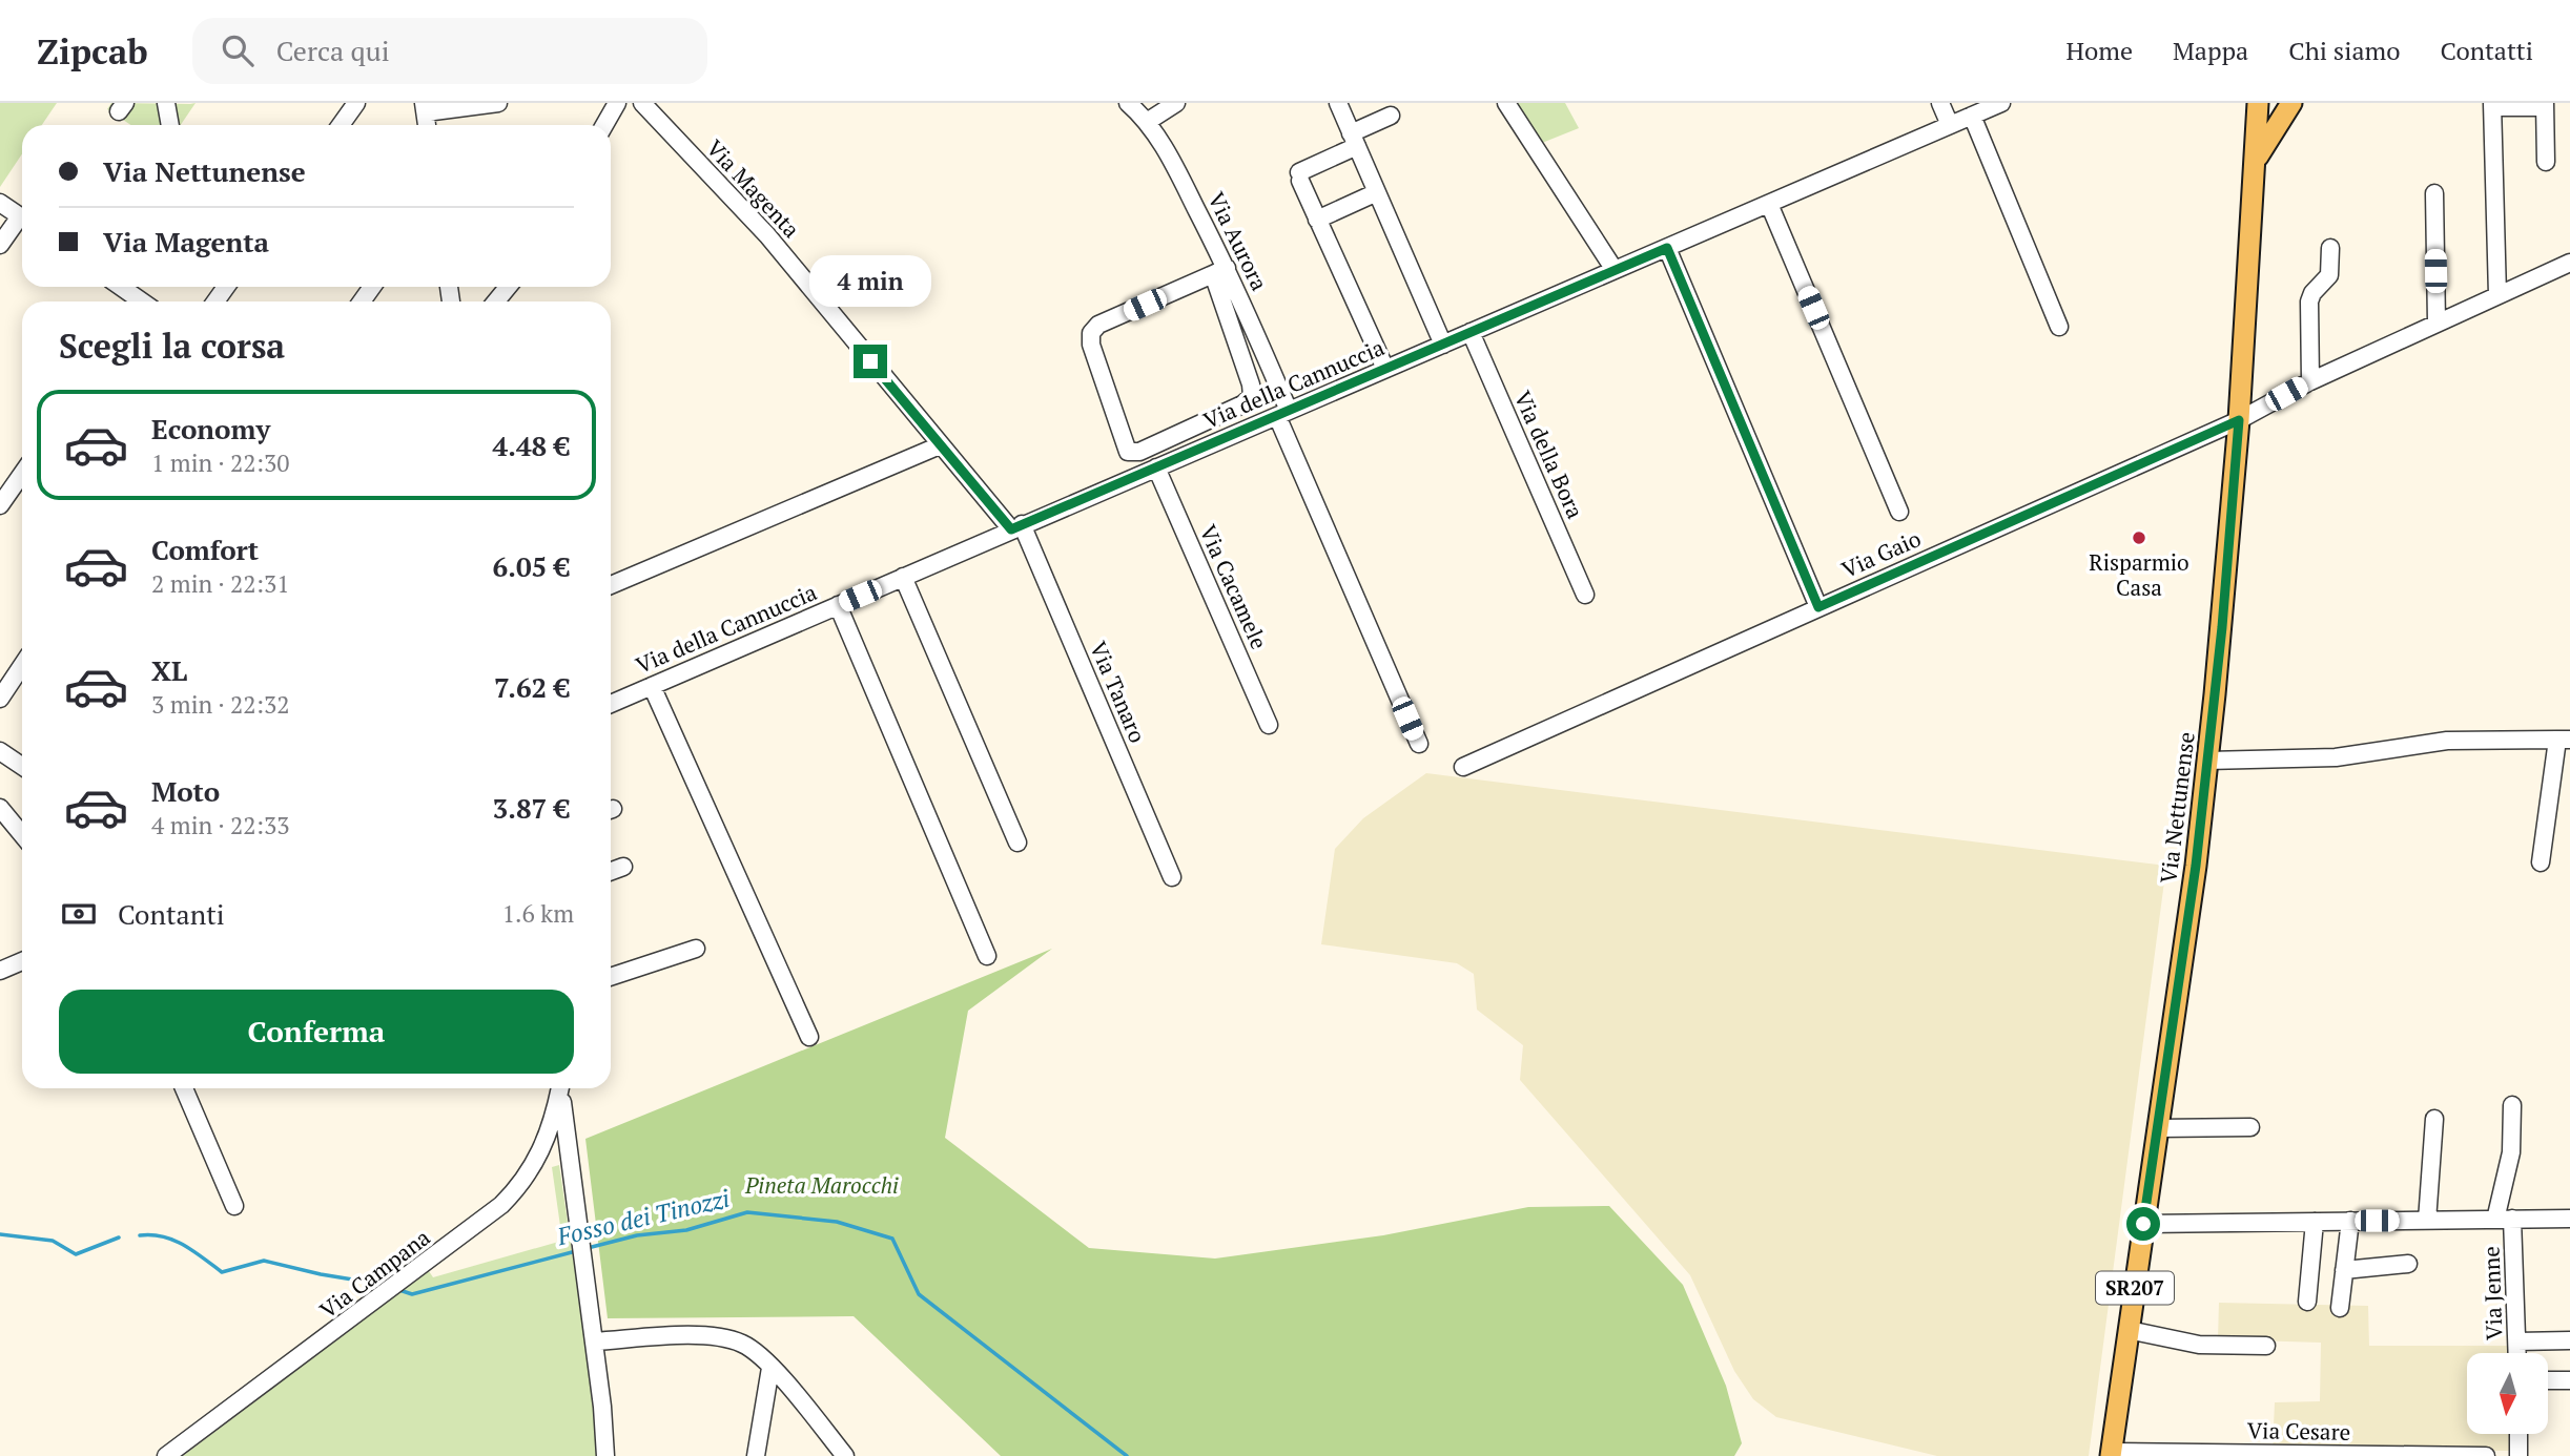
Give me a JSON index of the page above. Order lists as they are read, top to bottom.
{
  "streets": {
    "main road": ["Via Nettunense", "SR207"],
    "street": [
      "Via Magenta",
      "Via Aurora",
      "Via della Cannuccia",
      "Via della Bora",
      "Via Gaio",
      "Via Cacamele",
      "Via Tanaro",
      "Via Campana",
      "Via Jenne",
      "Via Cesare"
    ]
  },
  "crossings": [
    ["Via Magenta", "Via della Cannuccia"],
    ["Via Magenta", "Via Tanaro"],
    ["Via Aurora", "Via della Cannuccia"],
    ["Via della Cannuccia", "Via della Bora"],
    ["Via della Cannuccia", "Via Cacamele"],
    ["Via della Cannuccia", "Via Tanaro"],
    ["Via Gaio", "Via Nettunense"],
    ["Via Nettunense", "Via Cesare"]
  ],
  "water": ["Fosso dei Tinozzi"],
  "parks": ["Pineta Marocchi"],
  "places": ["Risparmio Casa"],
  "north": "bottom",
  "page": {
    "header": "Zipcab",
    "search": "Cerca qui",
    "nav": [
      "Home",
      "Mappa",
      "Chi siamo",
      "Contatti"
    ],
    "banner": ["Via Nettunense", "Via Magenta"],
    "bubble": "4 min",
    "heading": "Scegli la corsa",
    "list": [
      {
        "name": "Economy",
        "note": "1 min · 22:30",
        "value": "4.48 €"
      },
      {
        "name": "Comfort",
        "note": "2 min · 22:31",
        "value": "6.05 €"
      },
      {
        "name": "XL",
        "note": "3 min · 22:32",
        "value": "7.62 €"
      },
      {
        "name": "Moto",
        "note": "4 min · 22:33",
        "value": "3.87 €"
      }
    ],
    "pay": ["Contanti", "1.6 km"],
    "buttons": "Conferma"
  }
}
